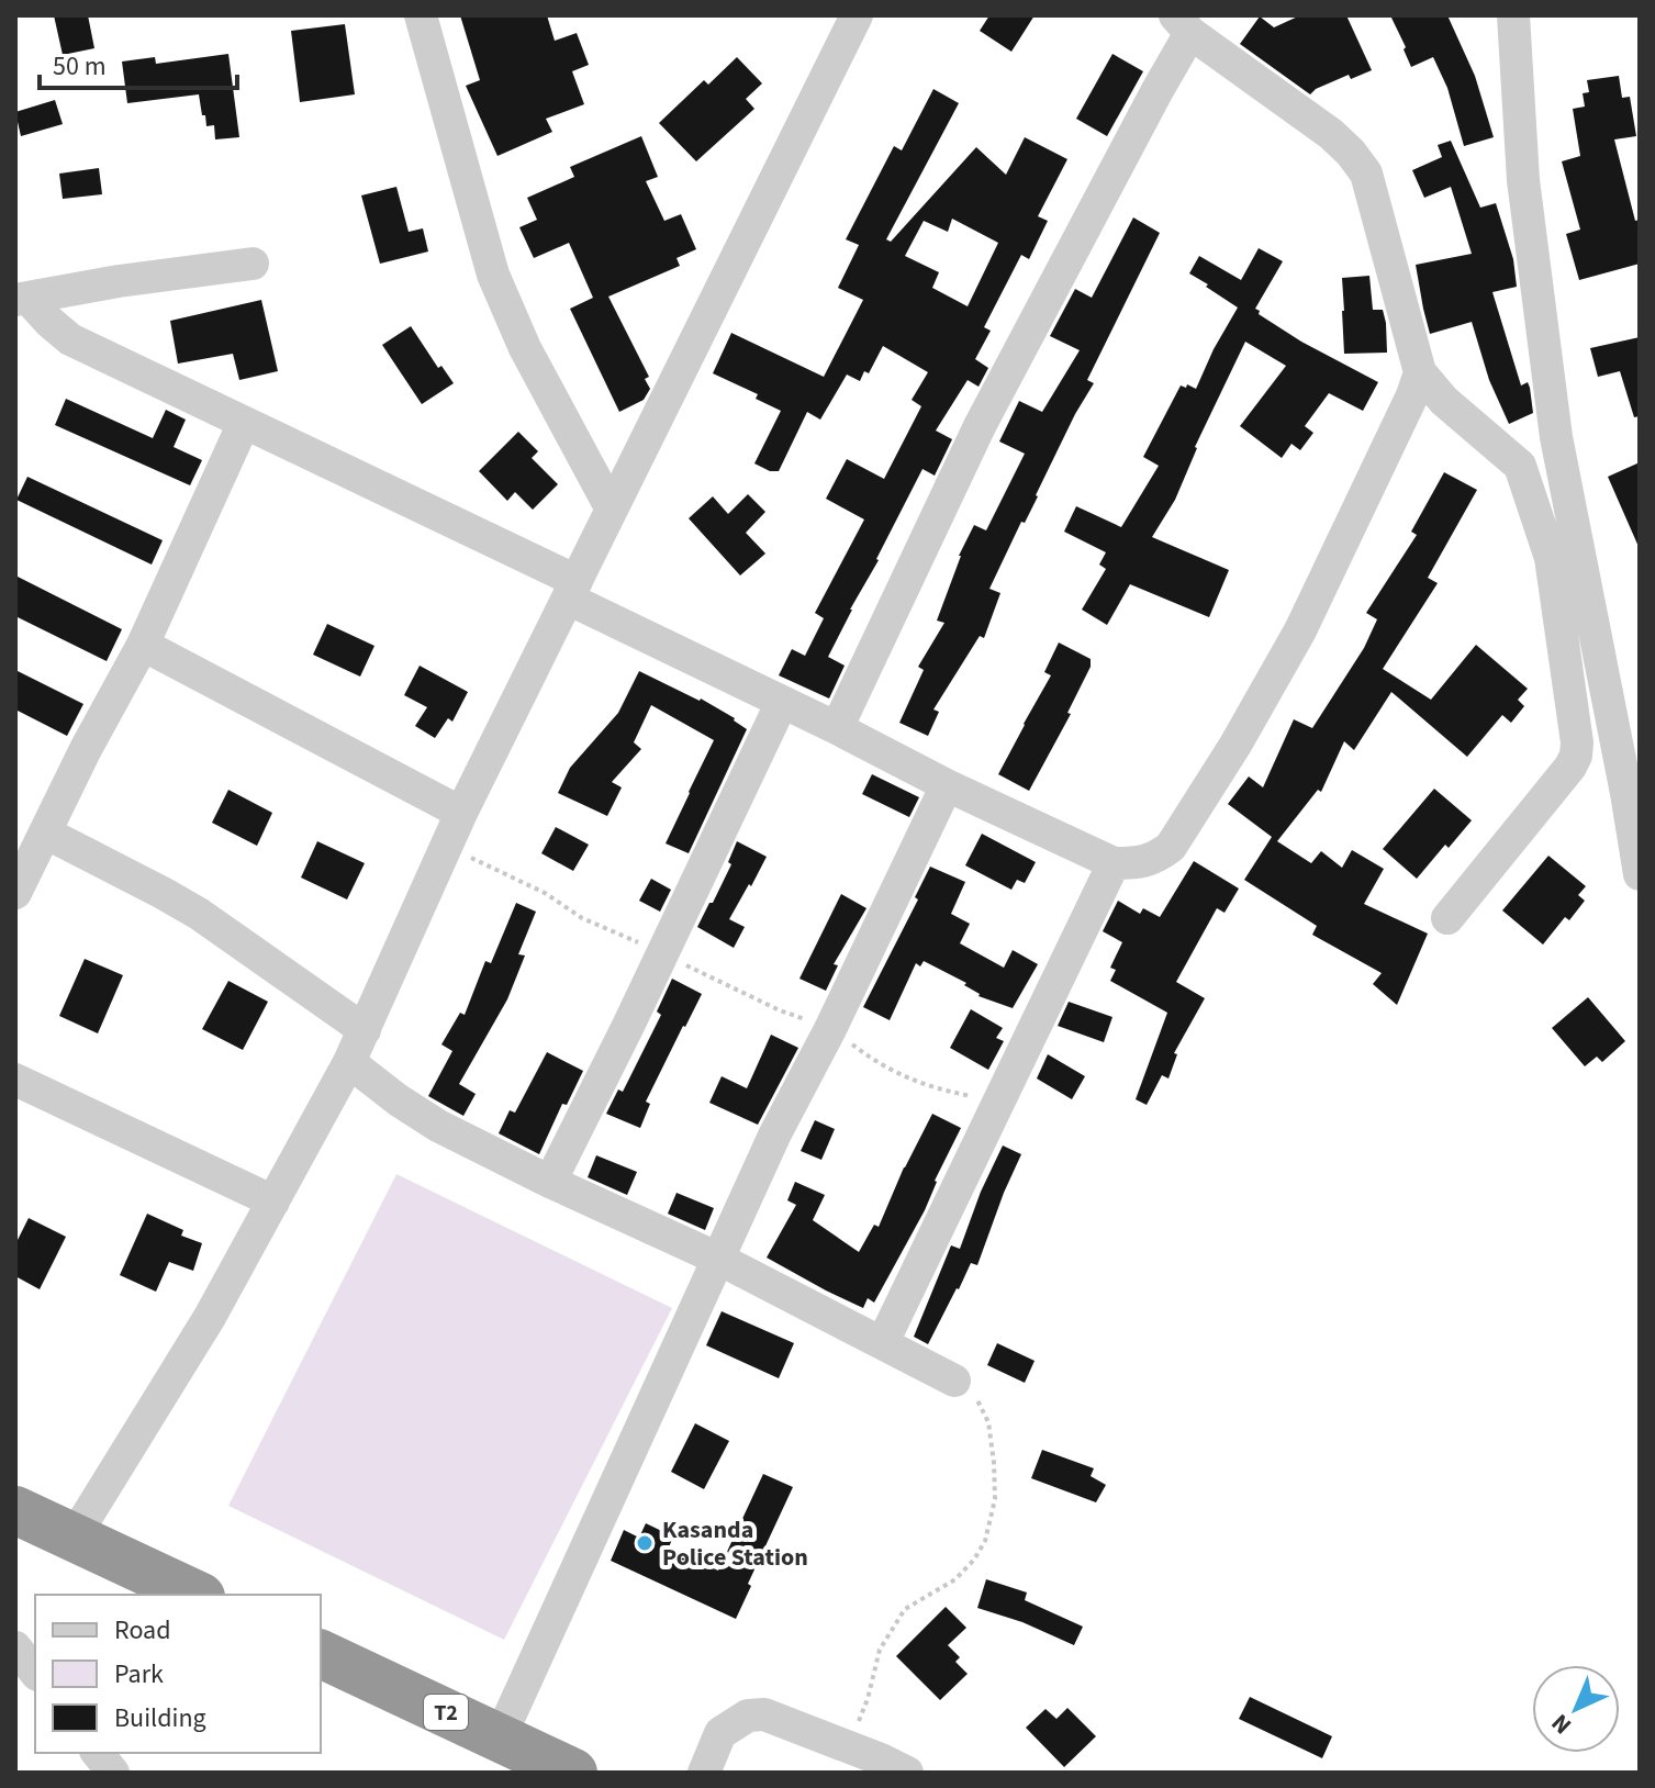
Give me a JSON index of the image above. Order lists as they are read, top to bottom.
{
  "streets": {
    "highway": ["T2"]
  },
  "places": ["Kasanda Police Station"],
  "legend": ["Road", "Park", "Building"],
  "scale_bar": "50 m",
  "north": "bottom left"
}
